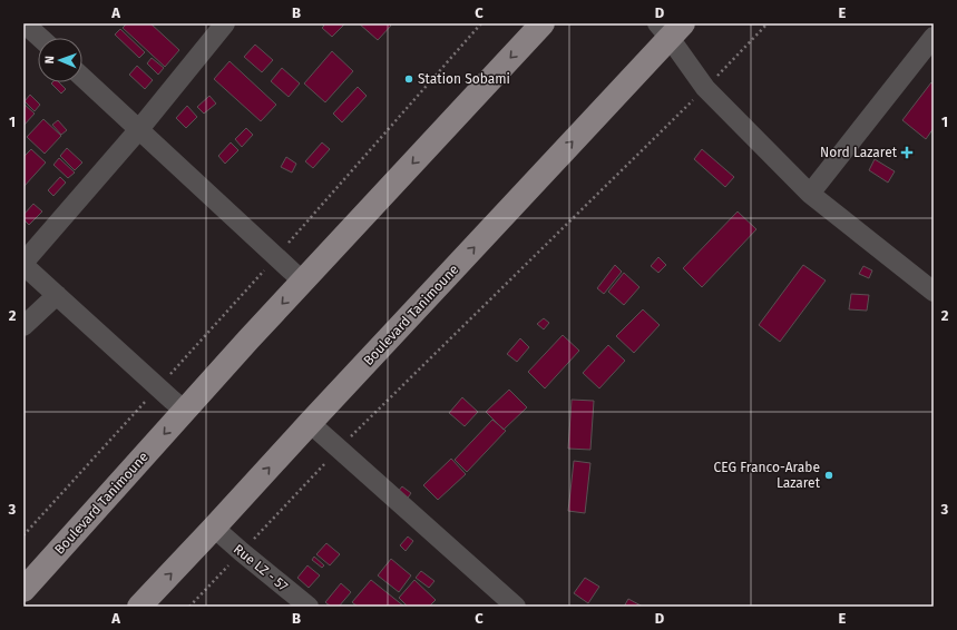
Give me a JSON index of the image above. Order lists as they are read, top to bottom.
{
  "streets": {
    "main road": ["Boulevard Tanimoune"],
    "street": ["Rue LZ - 57"]
  },
  "crossings": [
    ["Boulevard Tanimoune", "Rue LZ - 57"]
  ],
  "places": {
    "other": ["Station Sobami", "CEG Franco-Arabe Lazaret"],
    "health": ["Nord Lazaret"]
  },
  "north": "left",
  "grid": {
    "columns": [
      "A",
      "B",
      "C",
      "D",
      "E"
    ],
    "rows": ["1", "2", "3"]
  }
}
